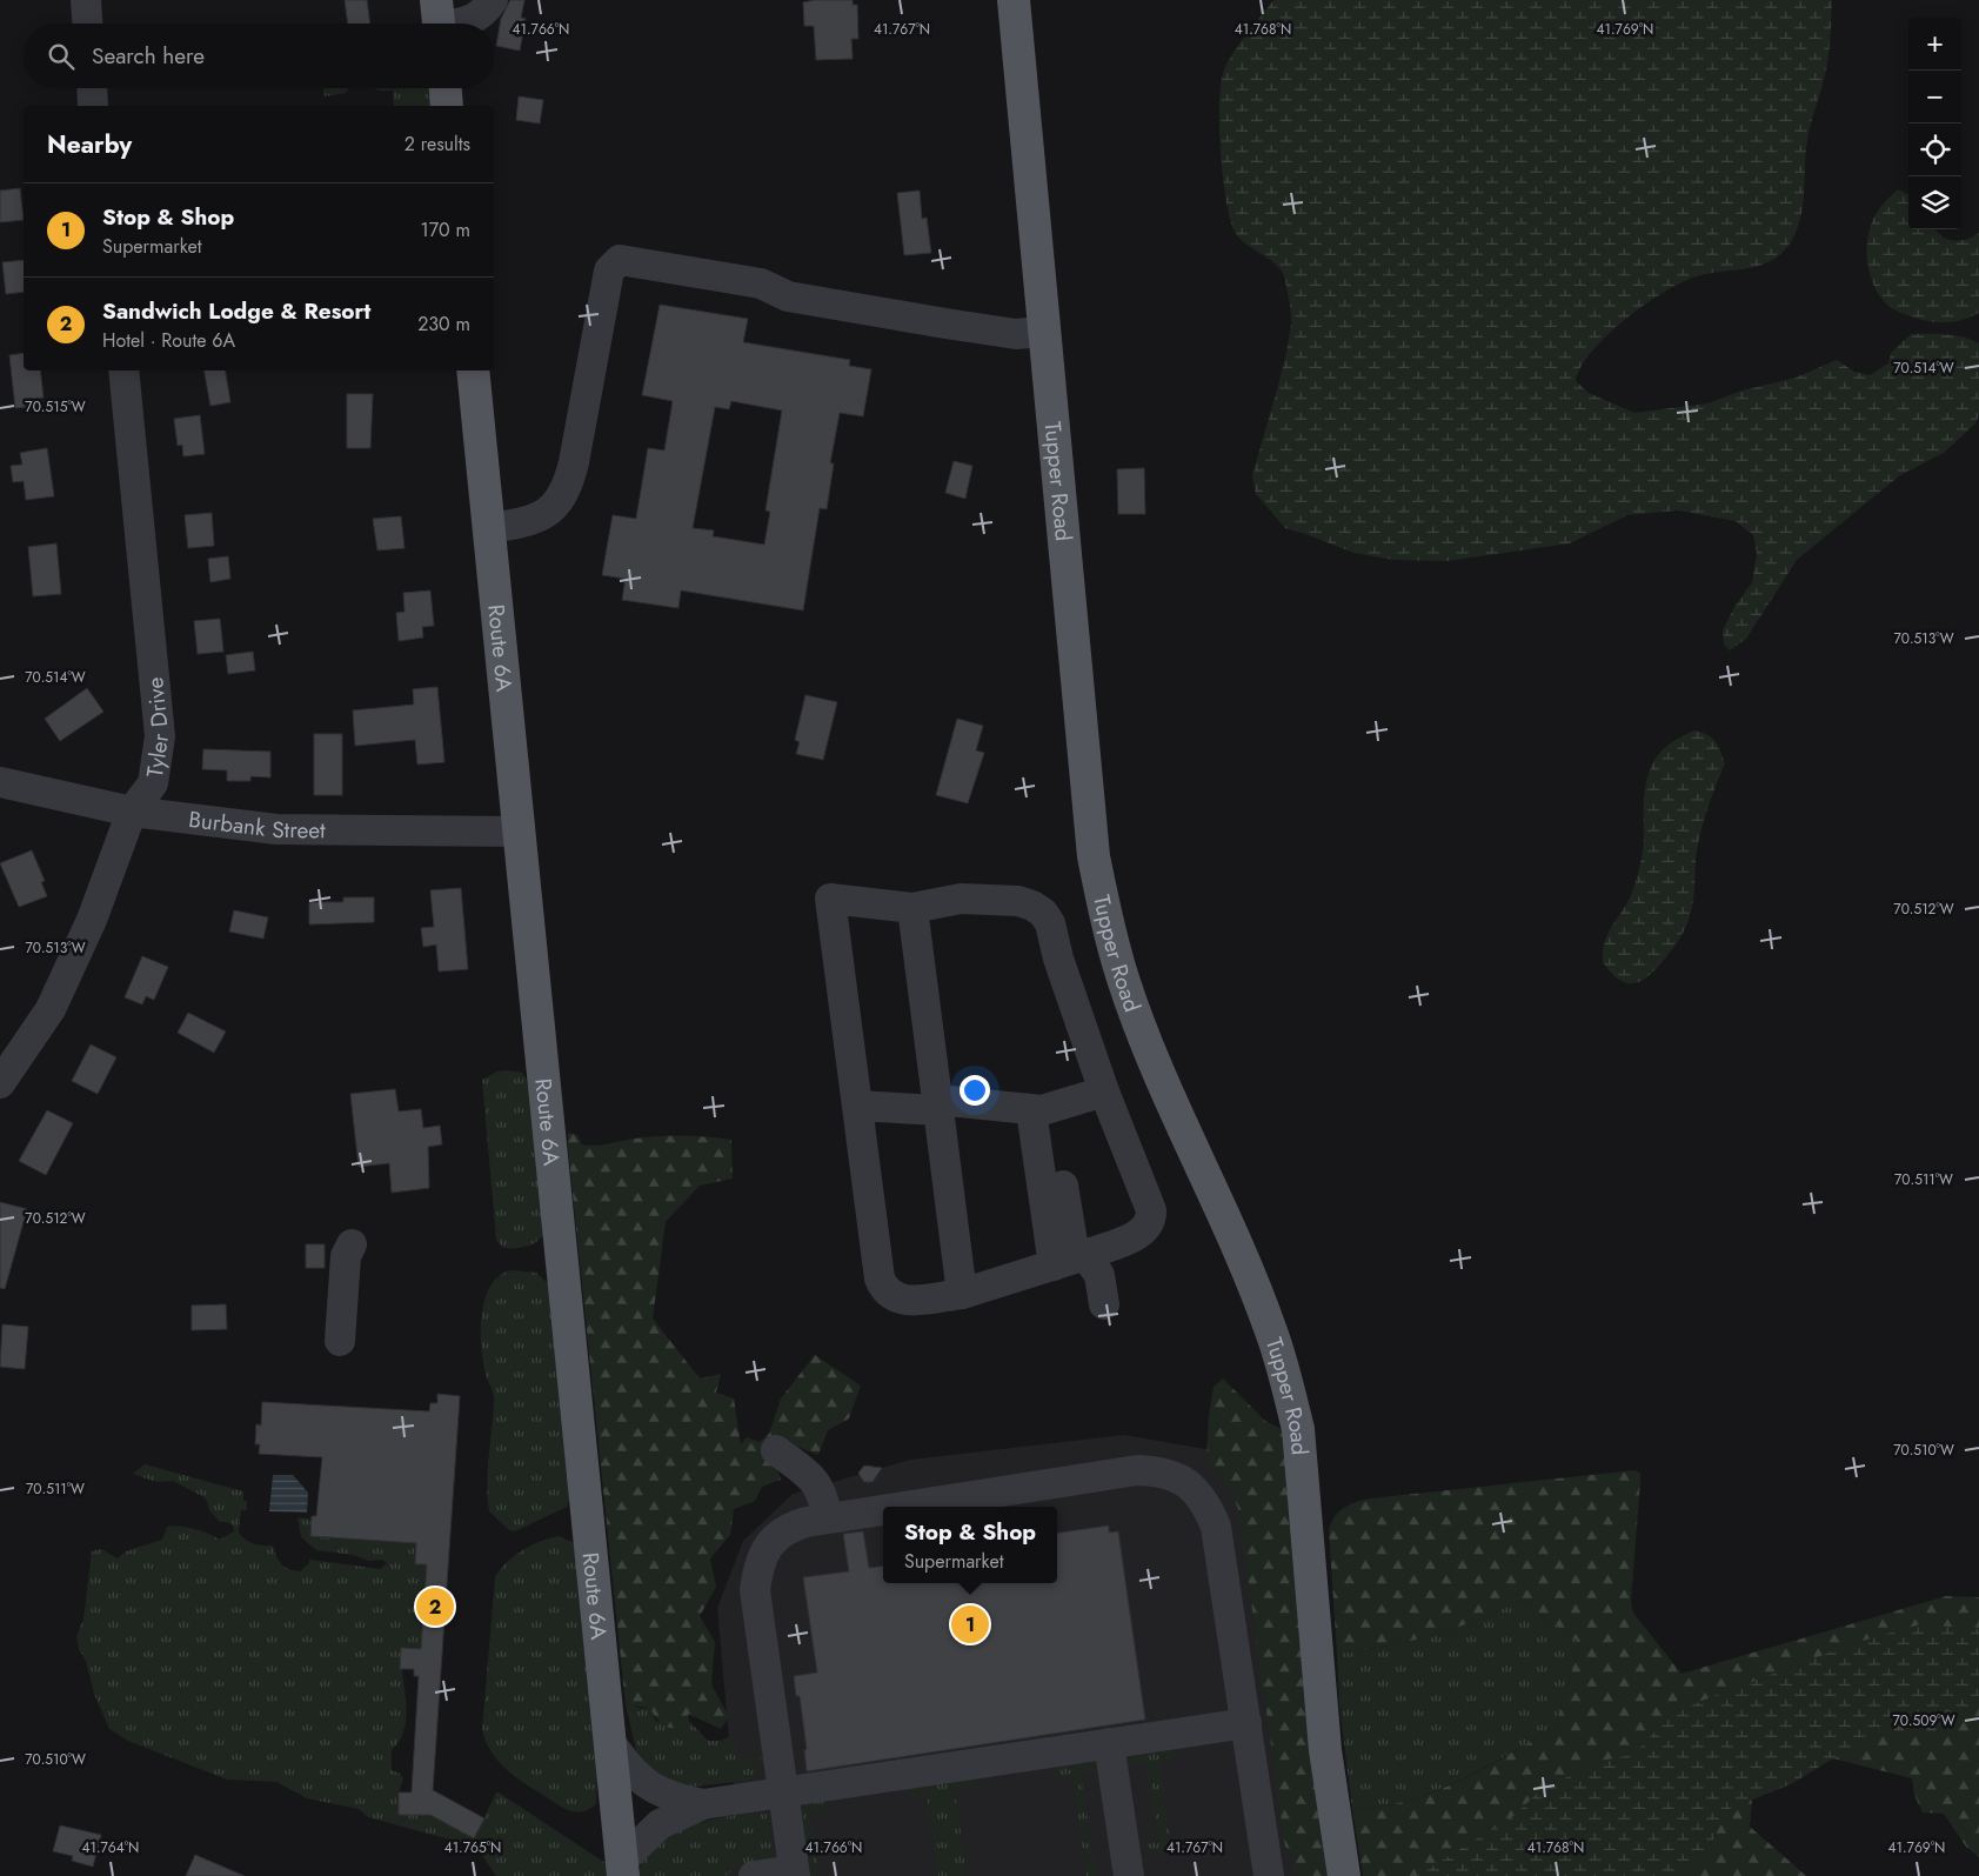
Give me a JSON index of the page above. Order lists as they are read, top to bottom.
{
  "streets": {
    "main road": ["Tupper Road", "Route 6A"],
    "street": ["Tyler Drive", "Burbank Street"]
  },
  "crossings": [
    ["Route 6A", "Burbank Street"],
    ["Tyler Drive", "Burbank Street"]
  ],
  "page": {
    "map_buttons": ["+", "−"],
    "search": "Search here",
    "heading": ["Nearby", "2 results"],
    "list": [
      {
        "mark": "1",
        "name": "Stop & Shop",
        "note": "Supermarket",
        "value": "170 m"
      },
      {
        "mark": "2",
        "name": "Sandwich Lodge & Resort",
        "note": "Hotel · Route 6A",
        "value": "230 m"
      }
    ],
    "popup": ["Stop & Shop", "Supermarket"],
    "pins": ["2", "1"]
  },
  "coordinates": [
    "41.766°N",
    "41.767°N",
    "41.768°N",
    "41.769°N",
    "70.514°W",
    "70.515°W",
    "70.513°W",
    "70.512°W",
    "70.511°W",
    "70.510°W",
    "70.509°W",
    "41.764°N",
    "41.765°N"
  ]
}
